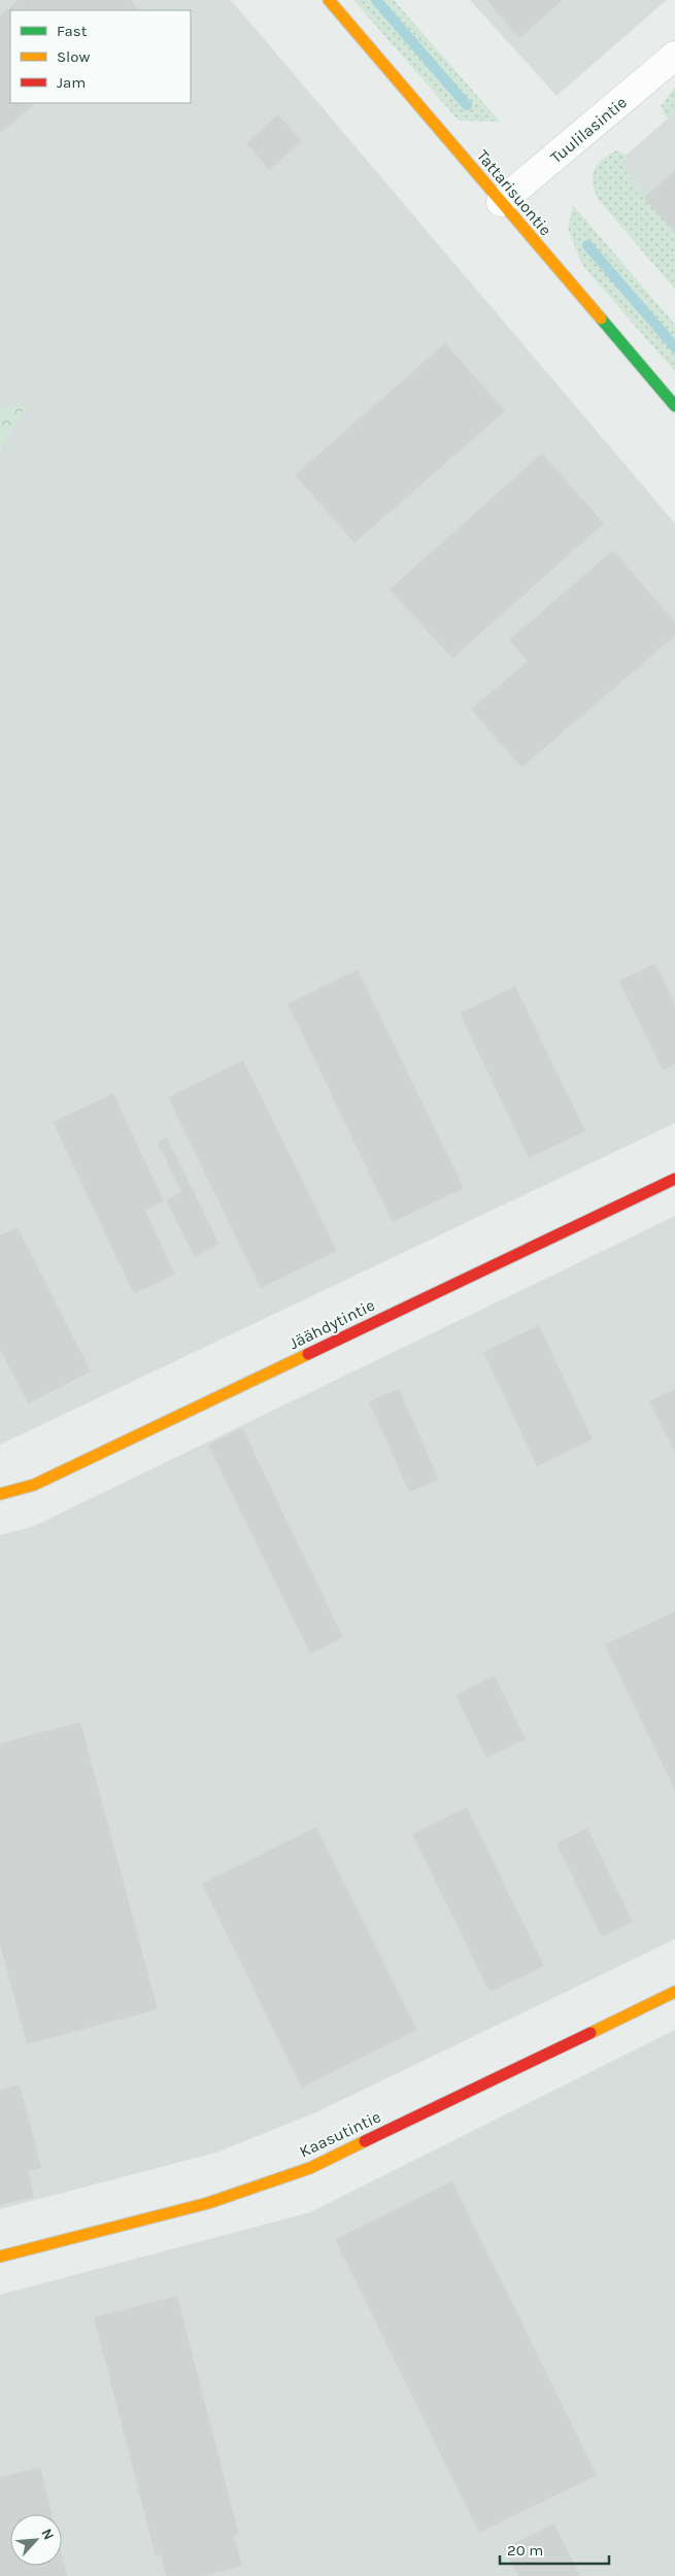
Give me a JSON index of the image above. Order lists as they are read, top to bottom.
{
  "streets": {
    "street": [
      "Tuulilasintie",
      "Tattarisuontie",
      "Jäähdytintie",
      "Kaasutintie"
    ]
  },
  "crossings": [
    ["Tuulilasintie", "Tattarisuontie"]
  ],
  "legend": ["Fast", "Slow", "Jam"],
  "scale_bar": "20 m",
  "north": "top right"
}
